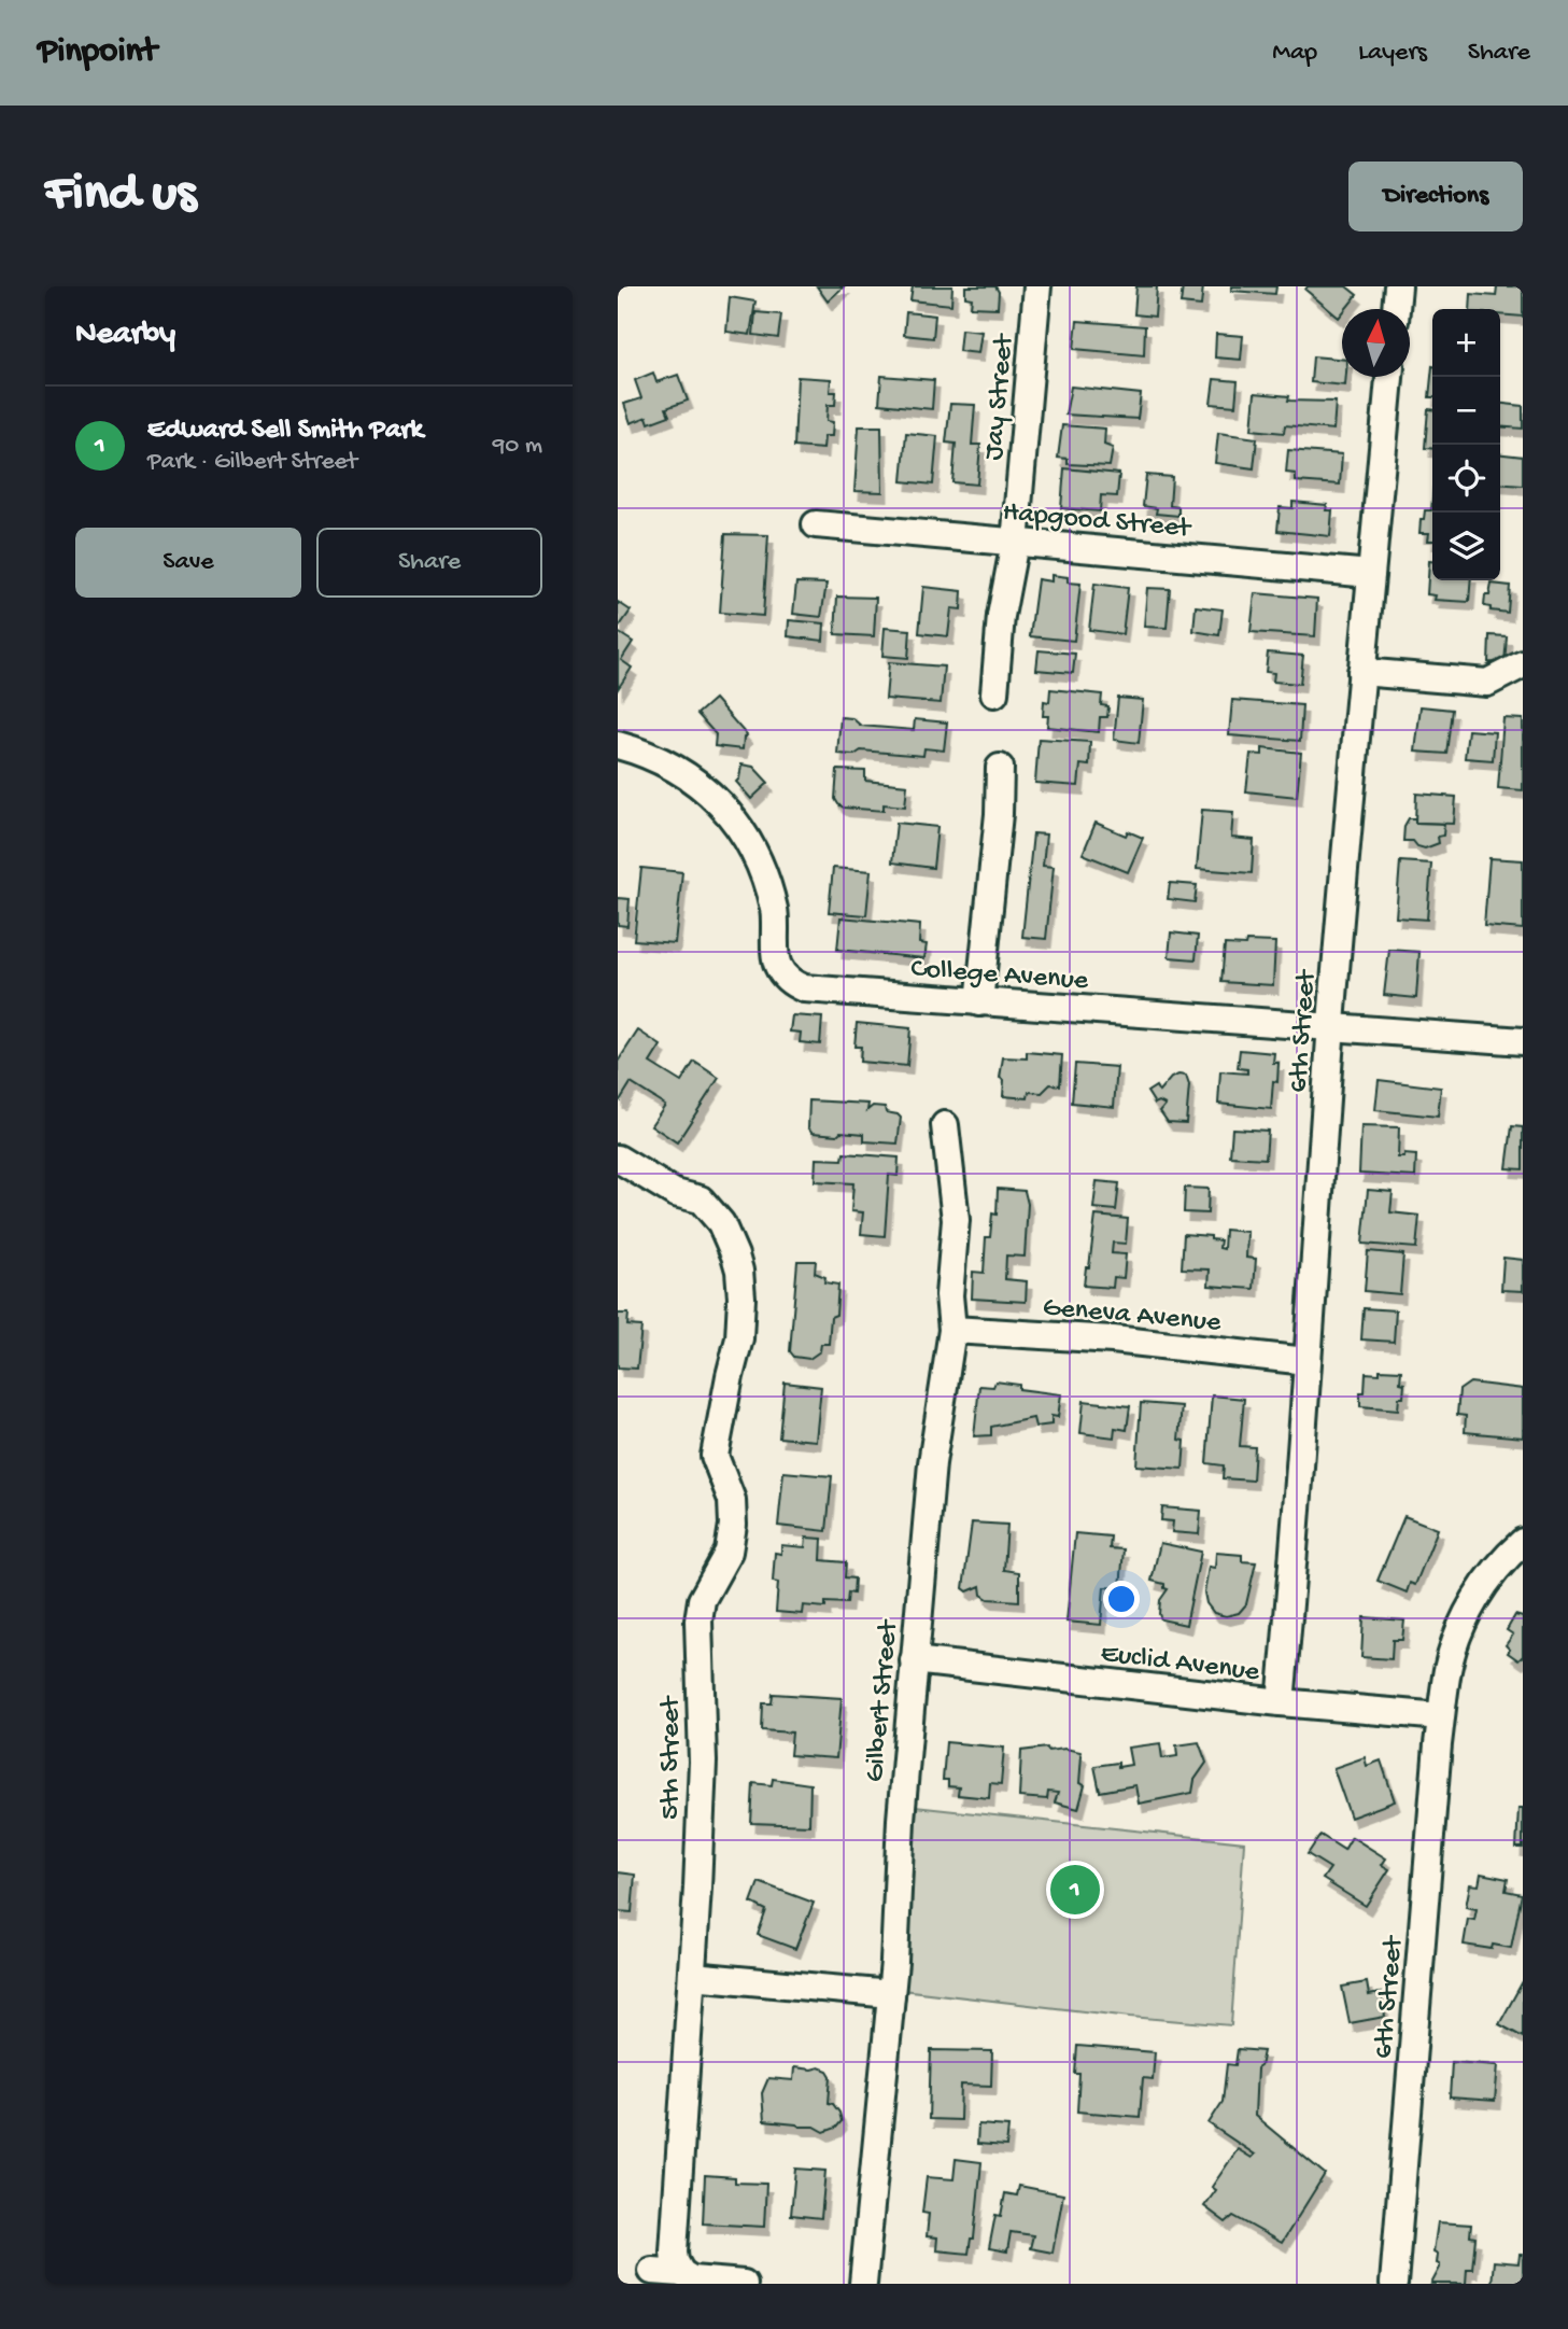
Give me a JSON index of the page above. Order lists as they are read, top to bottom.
{
  "streets": {
    "street": [
      "Jay Street",
      "Hapgood Street",
      "College Avenue",
      "6th Street",
      "Geneva Avenue",
      "Euclid Avenue",
      "Gilbert Street",
      "5th Street"
    ]
  },
  "crossings": [
    ["Jay Street", "Hapgood Street"],
    ["Hapgood Street", "6th Street"],
    ["College Avenue", "6th Street"],
    ["6th Street", "Geneva Avenue"],
    ["6th Street", "Euclid Avenue"],
    ["Geneva Avenue", "Gilbert Street"],
    ["Euclid Avenue", "Gilbert Street"]
  ],
  "north": "top",
  "page": {
    "header": "Pinpoint",
    "nav": ["Map", "Layers", "Share"],
    "buttons": [
      "Directions",
      ["Save", "Share"]
    ],
    "title": "Find us",
    "heading": "Nearby",
    "map_buttons": ["+", "−"],
    "list": [
      {
        "mark": "1",
        "name": "Edward Sell Smith Park",
        "note": "Park · Gilbert Street",
        "value": "90 m"
      }
    ],
    "pins": "1"
  }
}
